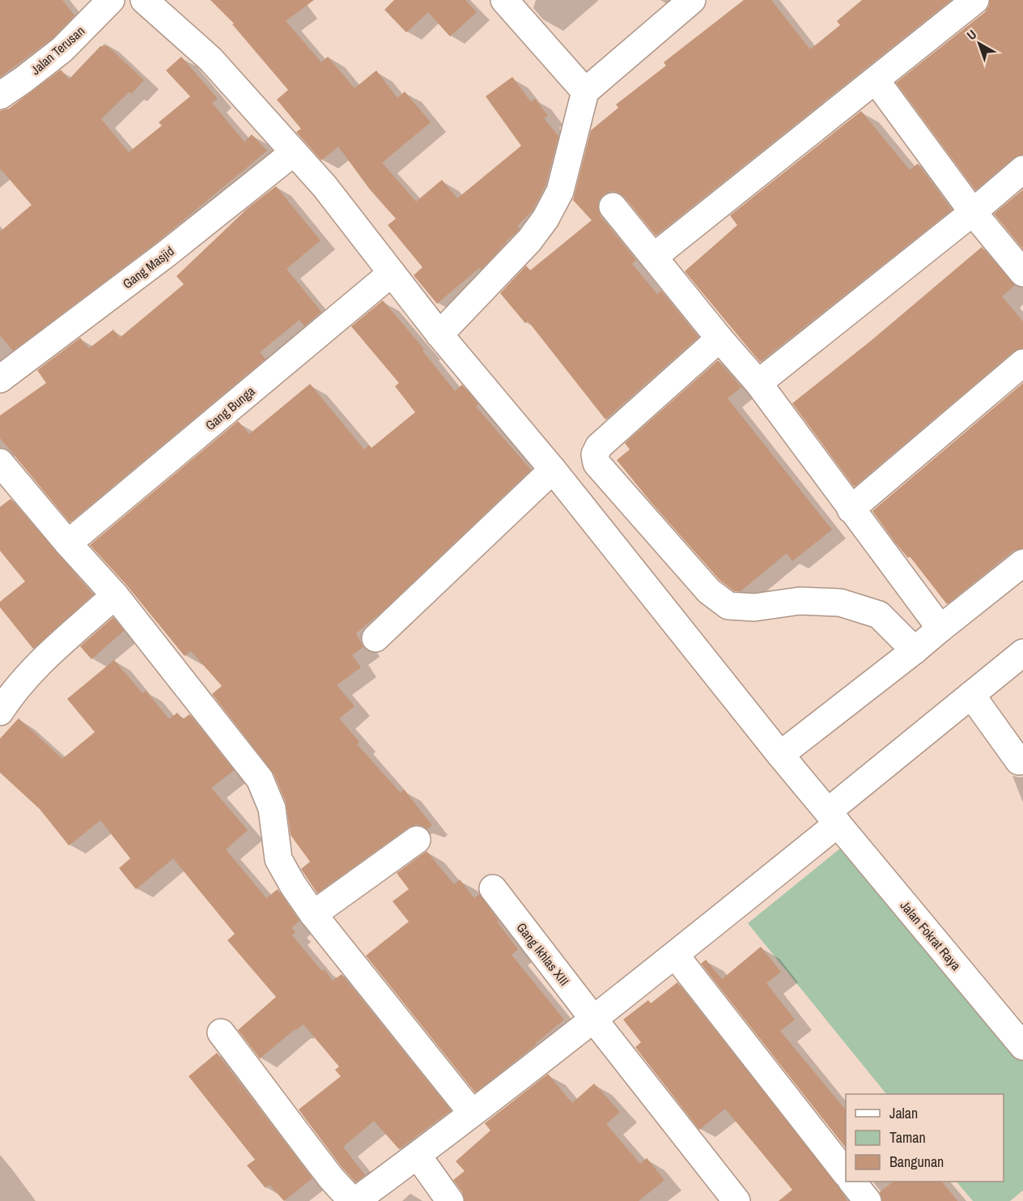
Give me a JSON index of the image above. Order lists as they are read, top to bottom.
{
  "streets": {
    "street": [
      "Jalan Terusan",
      "Gang Masjid",
      "Gang Bunga",
      "Jalan Fokrat Raya",
      "Gang Ikhlas XIII"
    ]
  },
  "crossings": [
    ["Gang Masjid", "Jalan Fokrat Raya"],
    ["Gang Bunga", "Jalan Fokrat Raya"]
  ],
  "legend": ["Jalan", "Taman", "Bangunan"],
  "north": "top left"
}
